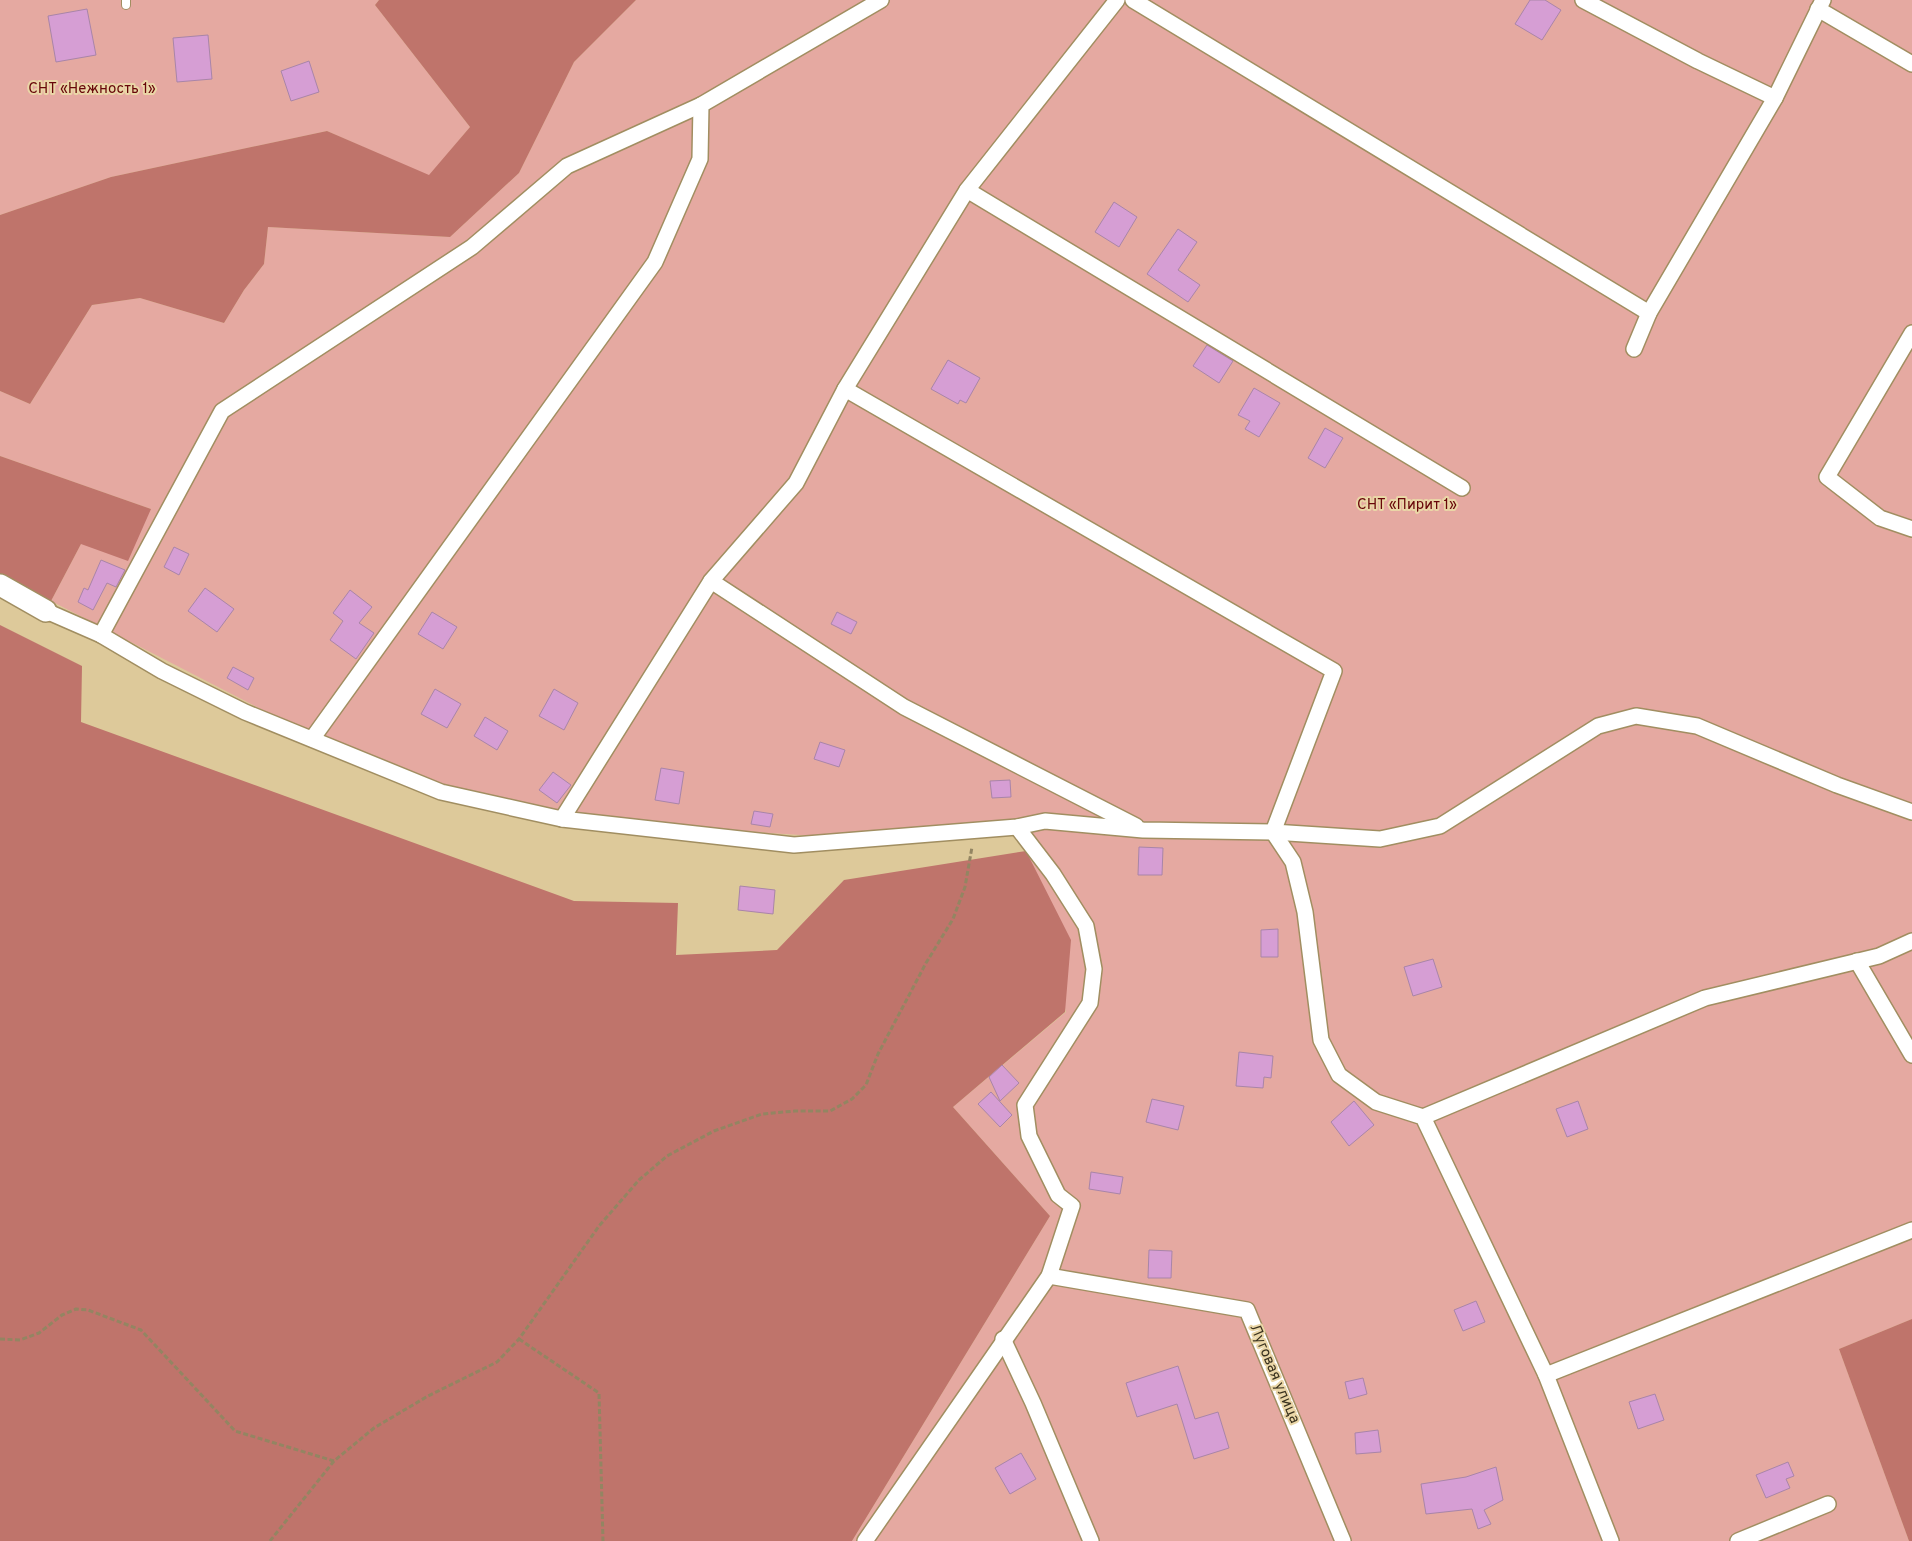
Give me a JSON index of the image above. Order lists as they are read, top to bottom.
{
  "streets": {
    "street": ["Луговая улица"]
  },
  "parks": ["СНТ «Нежность 1»", "СНТ «Пирит 1»"]
}
